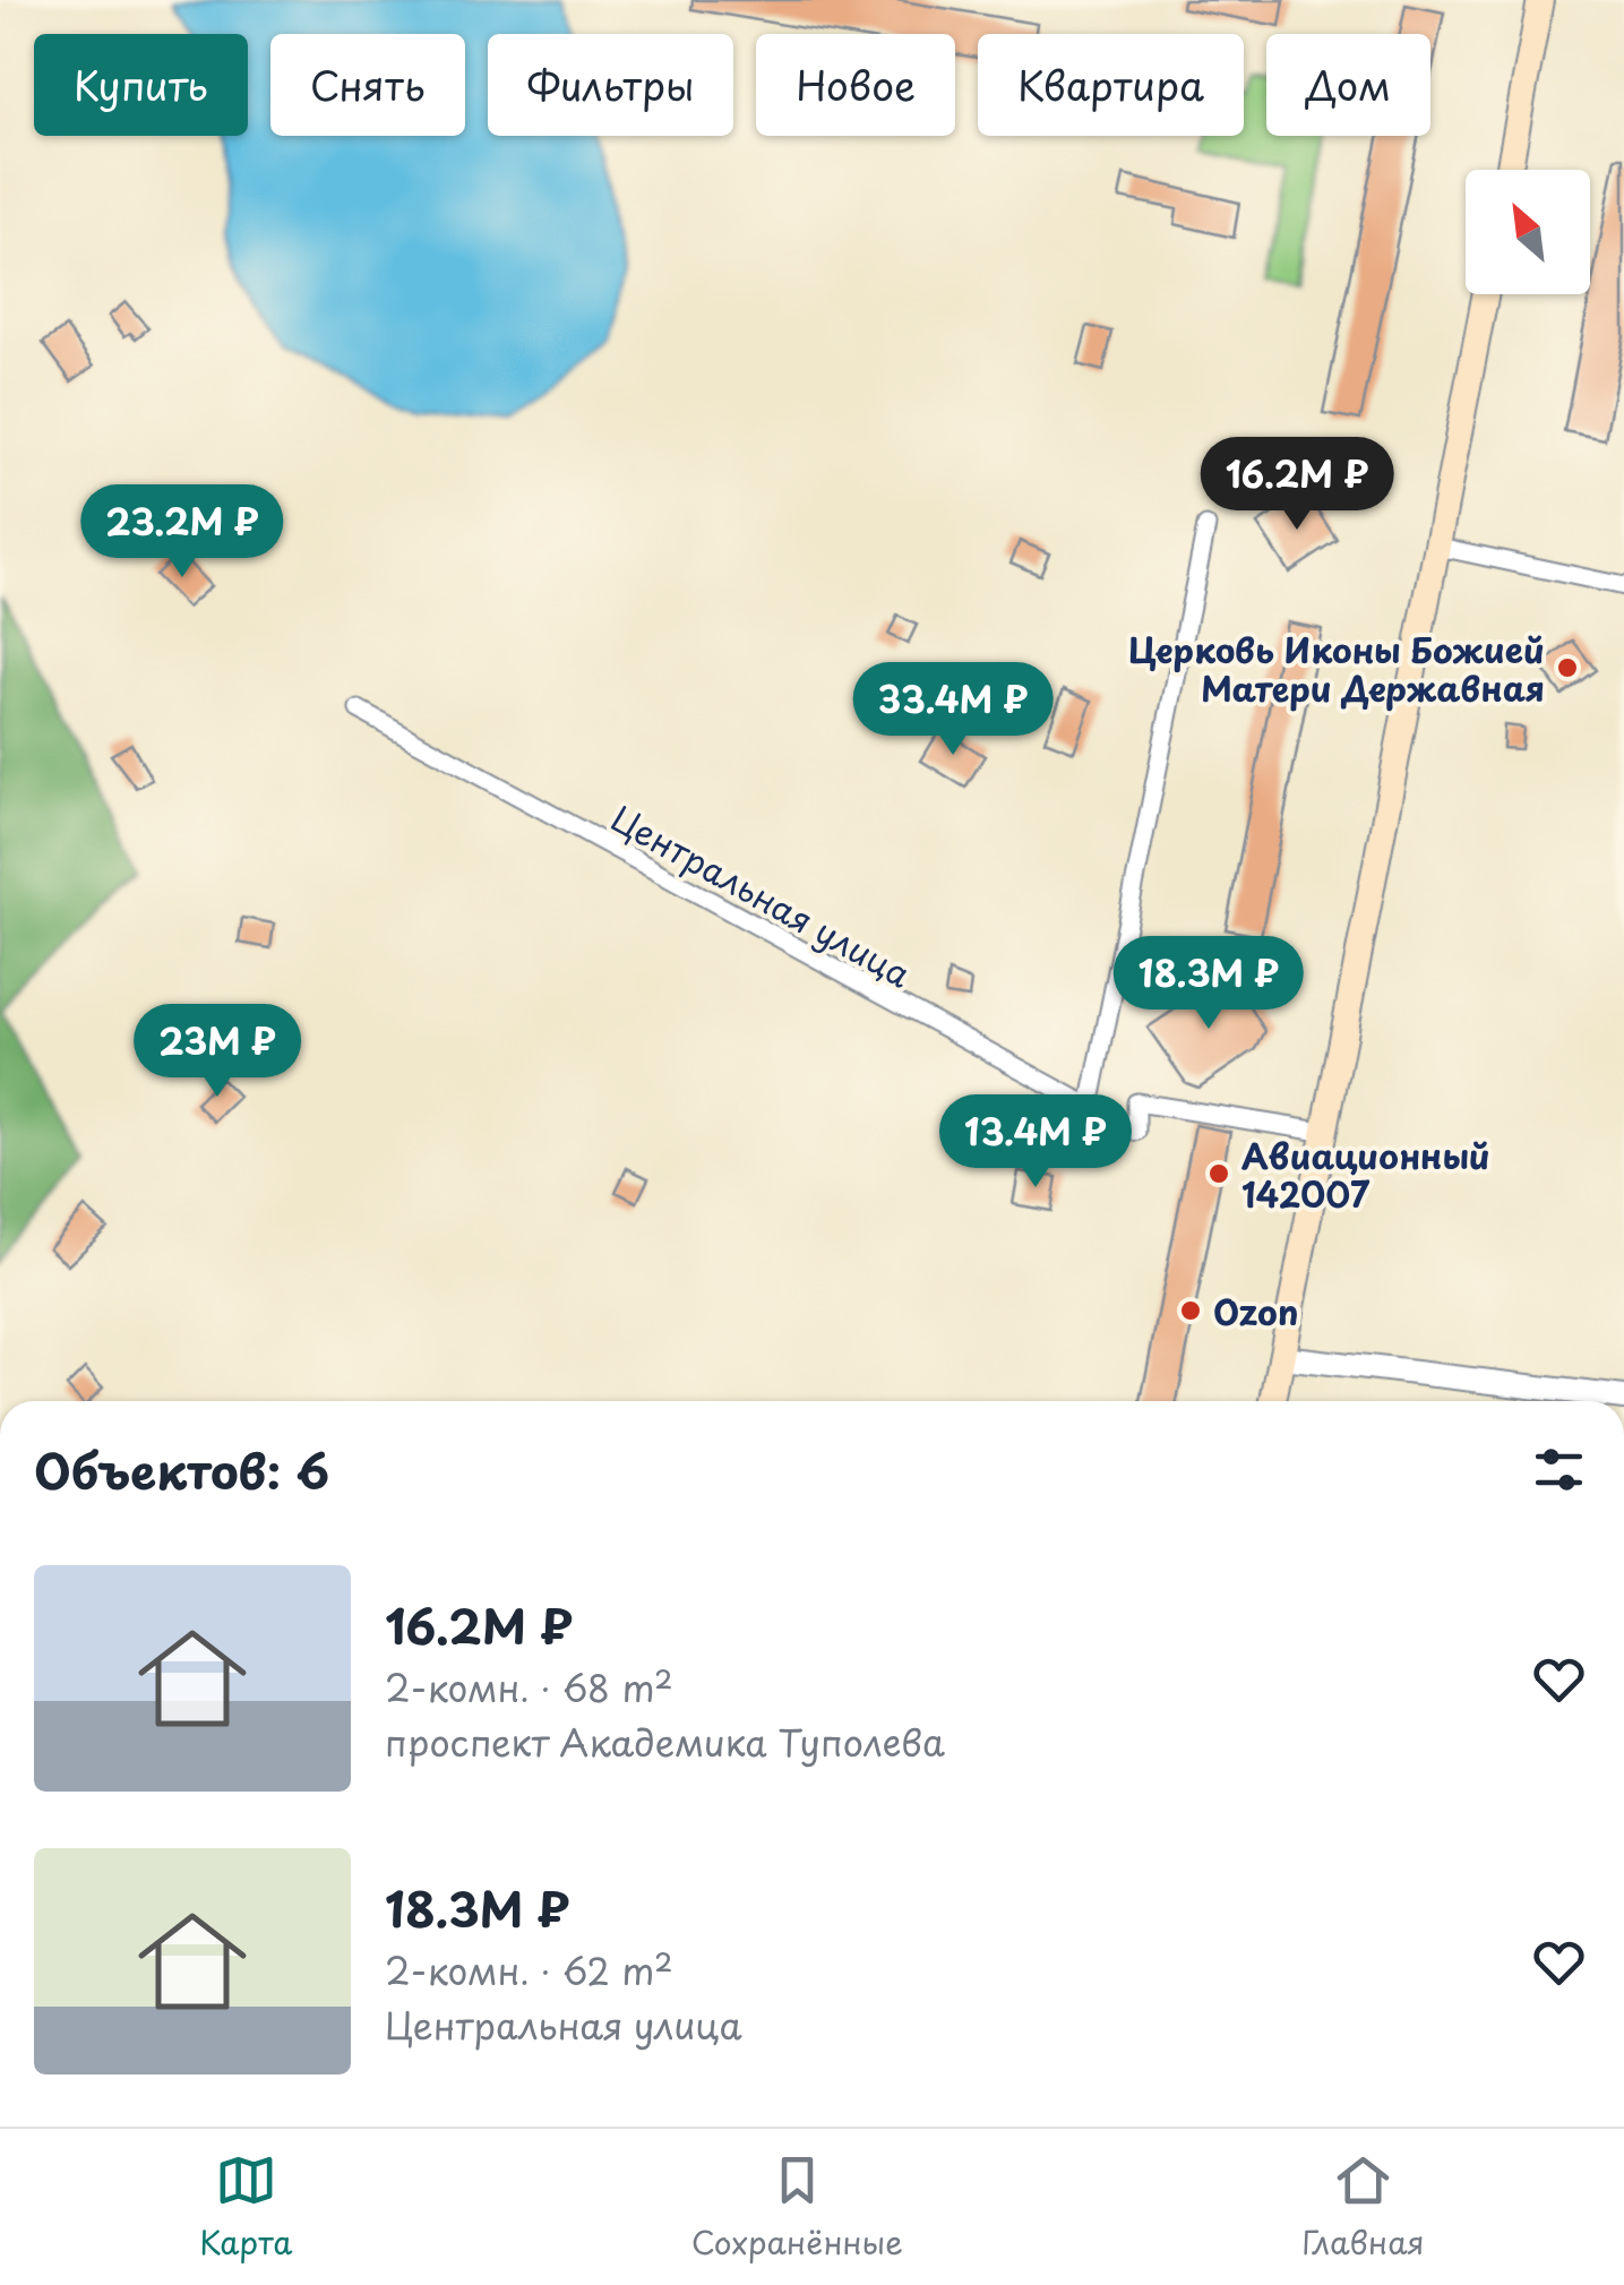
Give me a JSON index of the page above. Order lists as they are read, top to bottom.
{
  "streets": {
    "street": ["Центральная улица"]
  },
  "places": ["Церковь Иконы Божией Матери Державная", "Авиационный 142007", "Ozon"],
  "north": "top left",
  "page": {
    "chip": [
      "Купить",
      "Снять",
      "Фильтры",
      "Новое",
      "Квартира",
      "Дом"
    ],
    "price": [
      "16.2M ₽",
      "23.2M ₽",
      "33.4M ₽",
      "18.3M ₽",
      "23M ₽",
      "13.4M ₽"
    ],
    "heading": "Объектов: 6",
    "list": [
      {
        "name": "16.2M ₽",
        "note": "2-комн. · 68 m² · проспект Академика Туполева"
      },
      {
        "name": "18.3M ₽",
        "note": "2-комн. · 62 m² · Центральная улица"
      }
    ],
    "tabs": ["Карта", "Сохранённые", "Главная"]
  }
}
